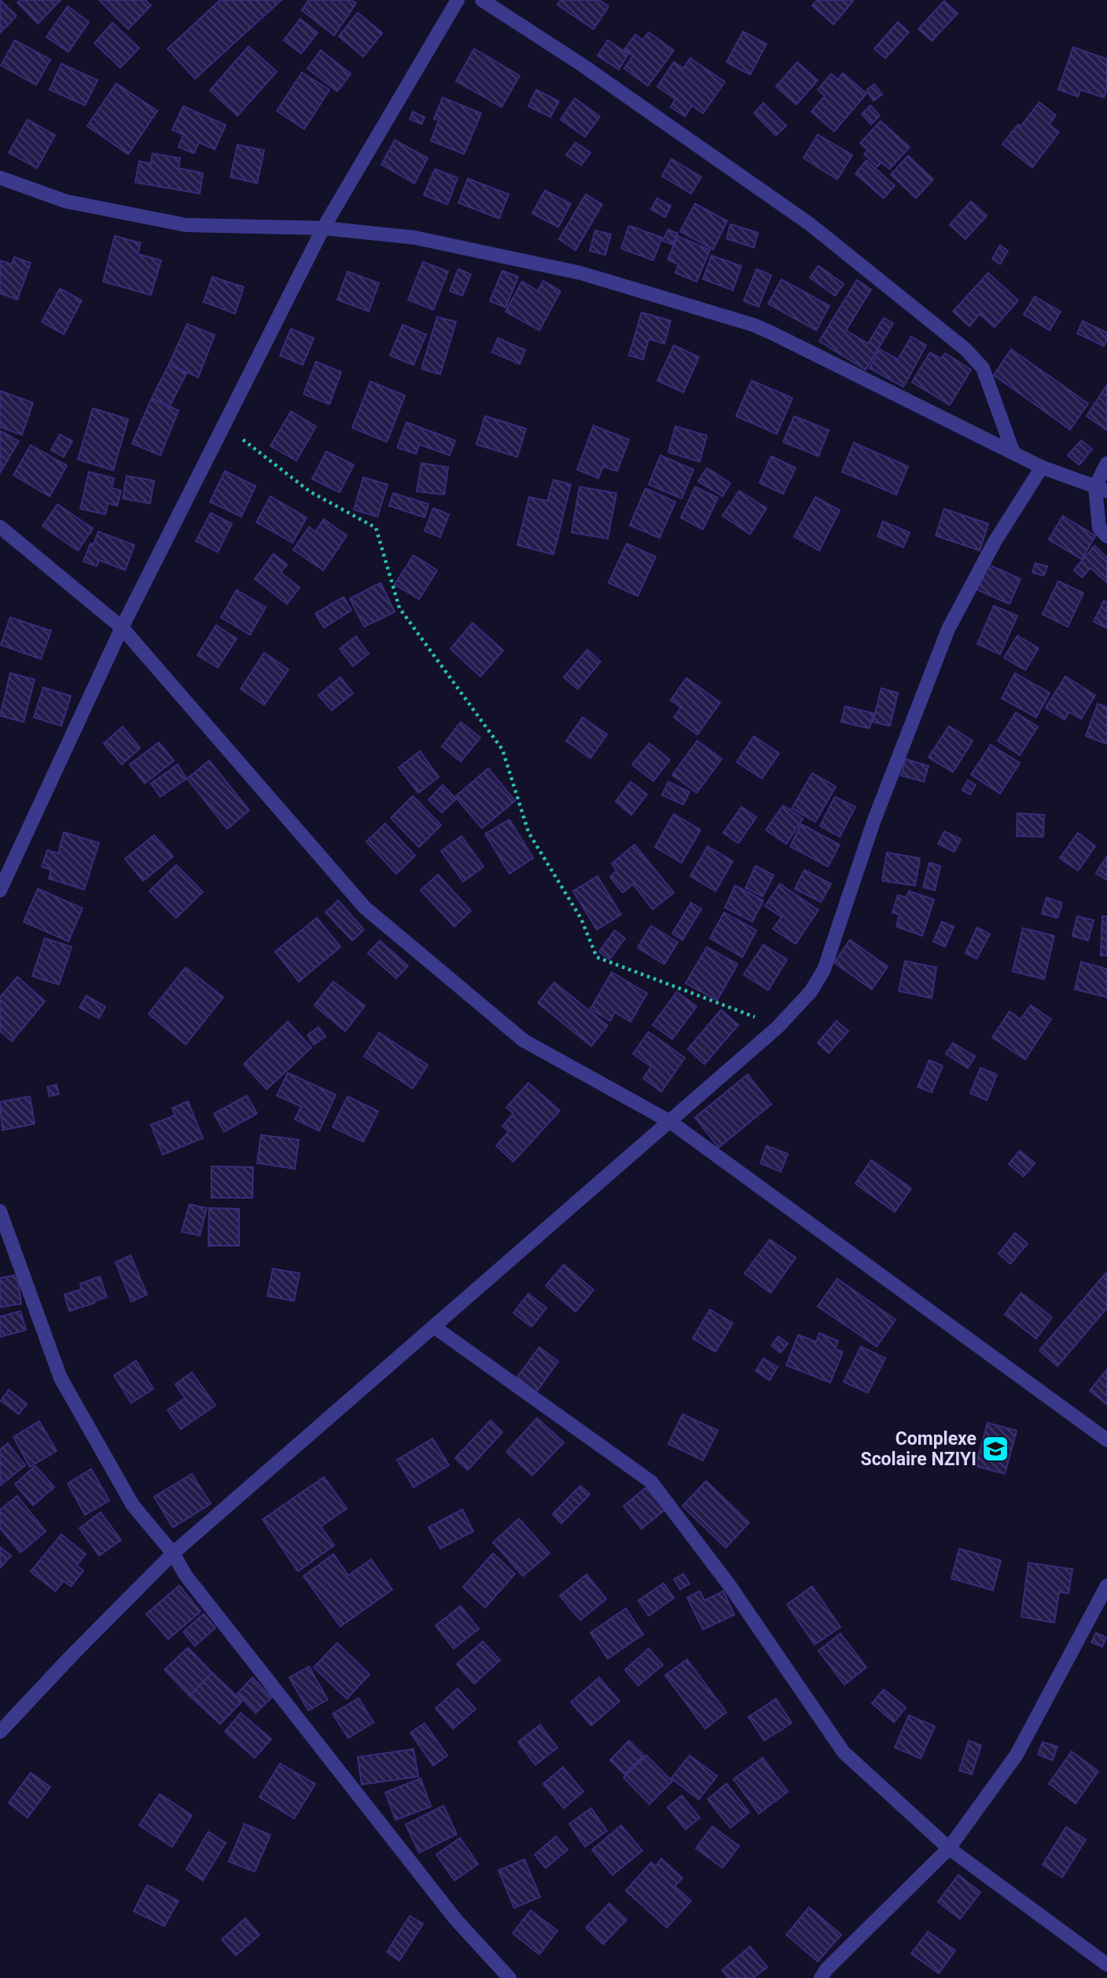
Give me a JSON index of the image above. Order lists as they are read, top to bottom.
{
  "places": {
    "school or university": ["Complexe Scolaire NZIYI"]
  }
}
